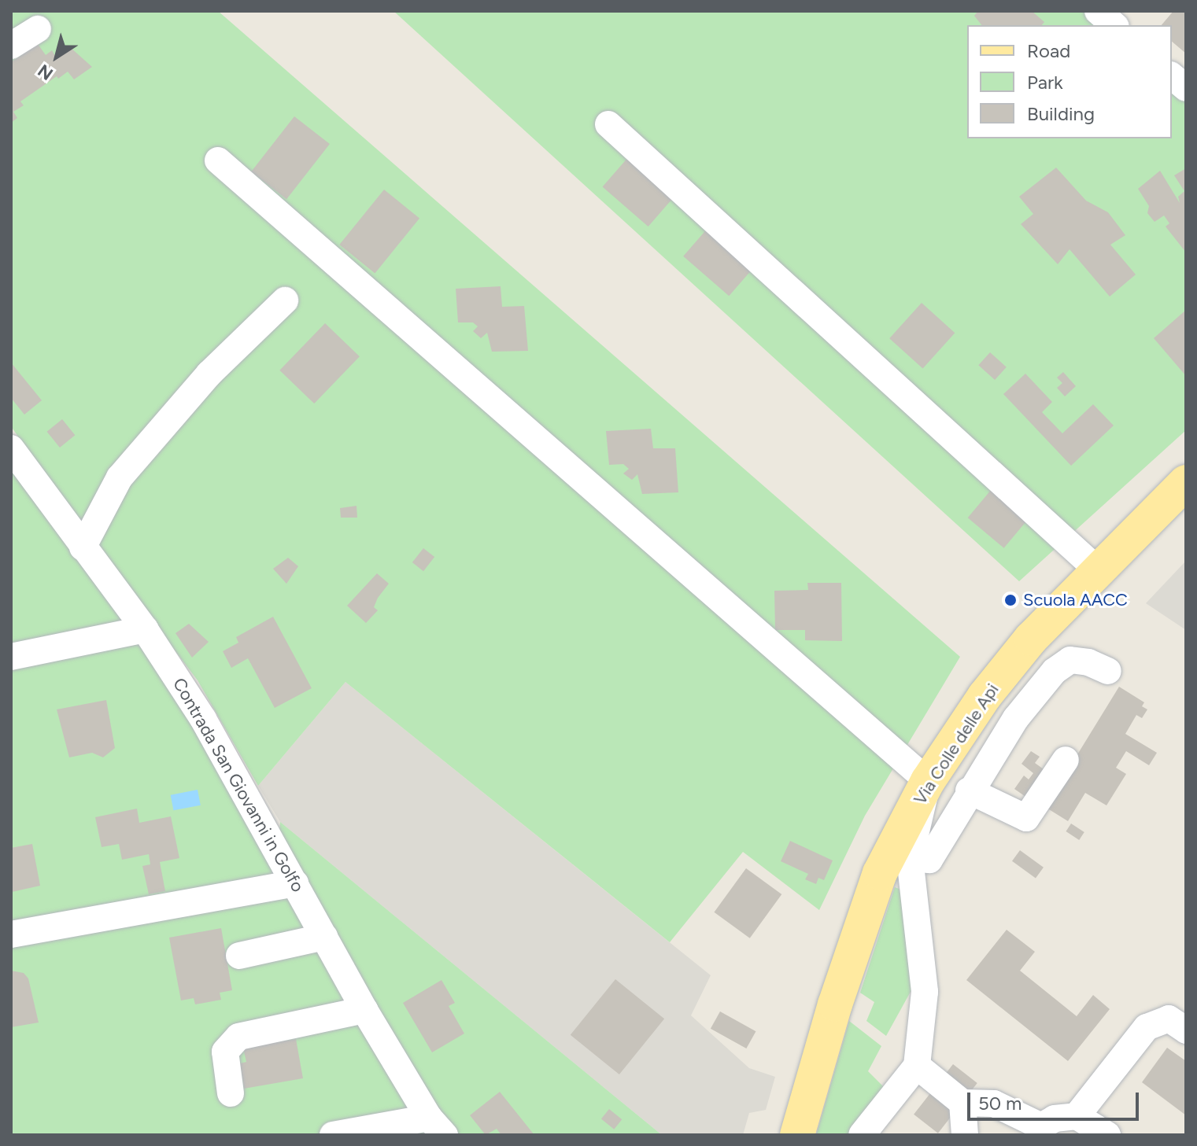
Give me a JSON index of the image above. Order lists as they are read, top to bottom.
{
  "streets": {
    "main road": ["Via Colle delle Api"],
    "street": ["Contrada San Giovanni in Golfo"]
  },
  "places": ["Scuola AACC"],
  "legend": ["Road", "Park", "Building"],
  "scale_bar": "50 m",
  "north": "bottom left"
}
